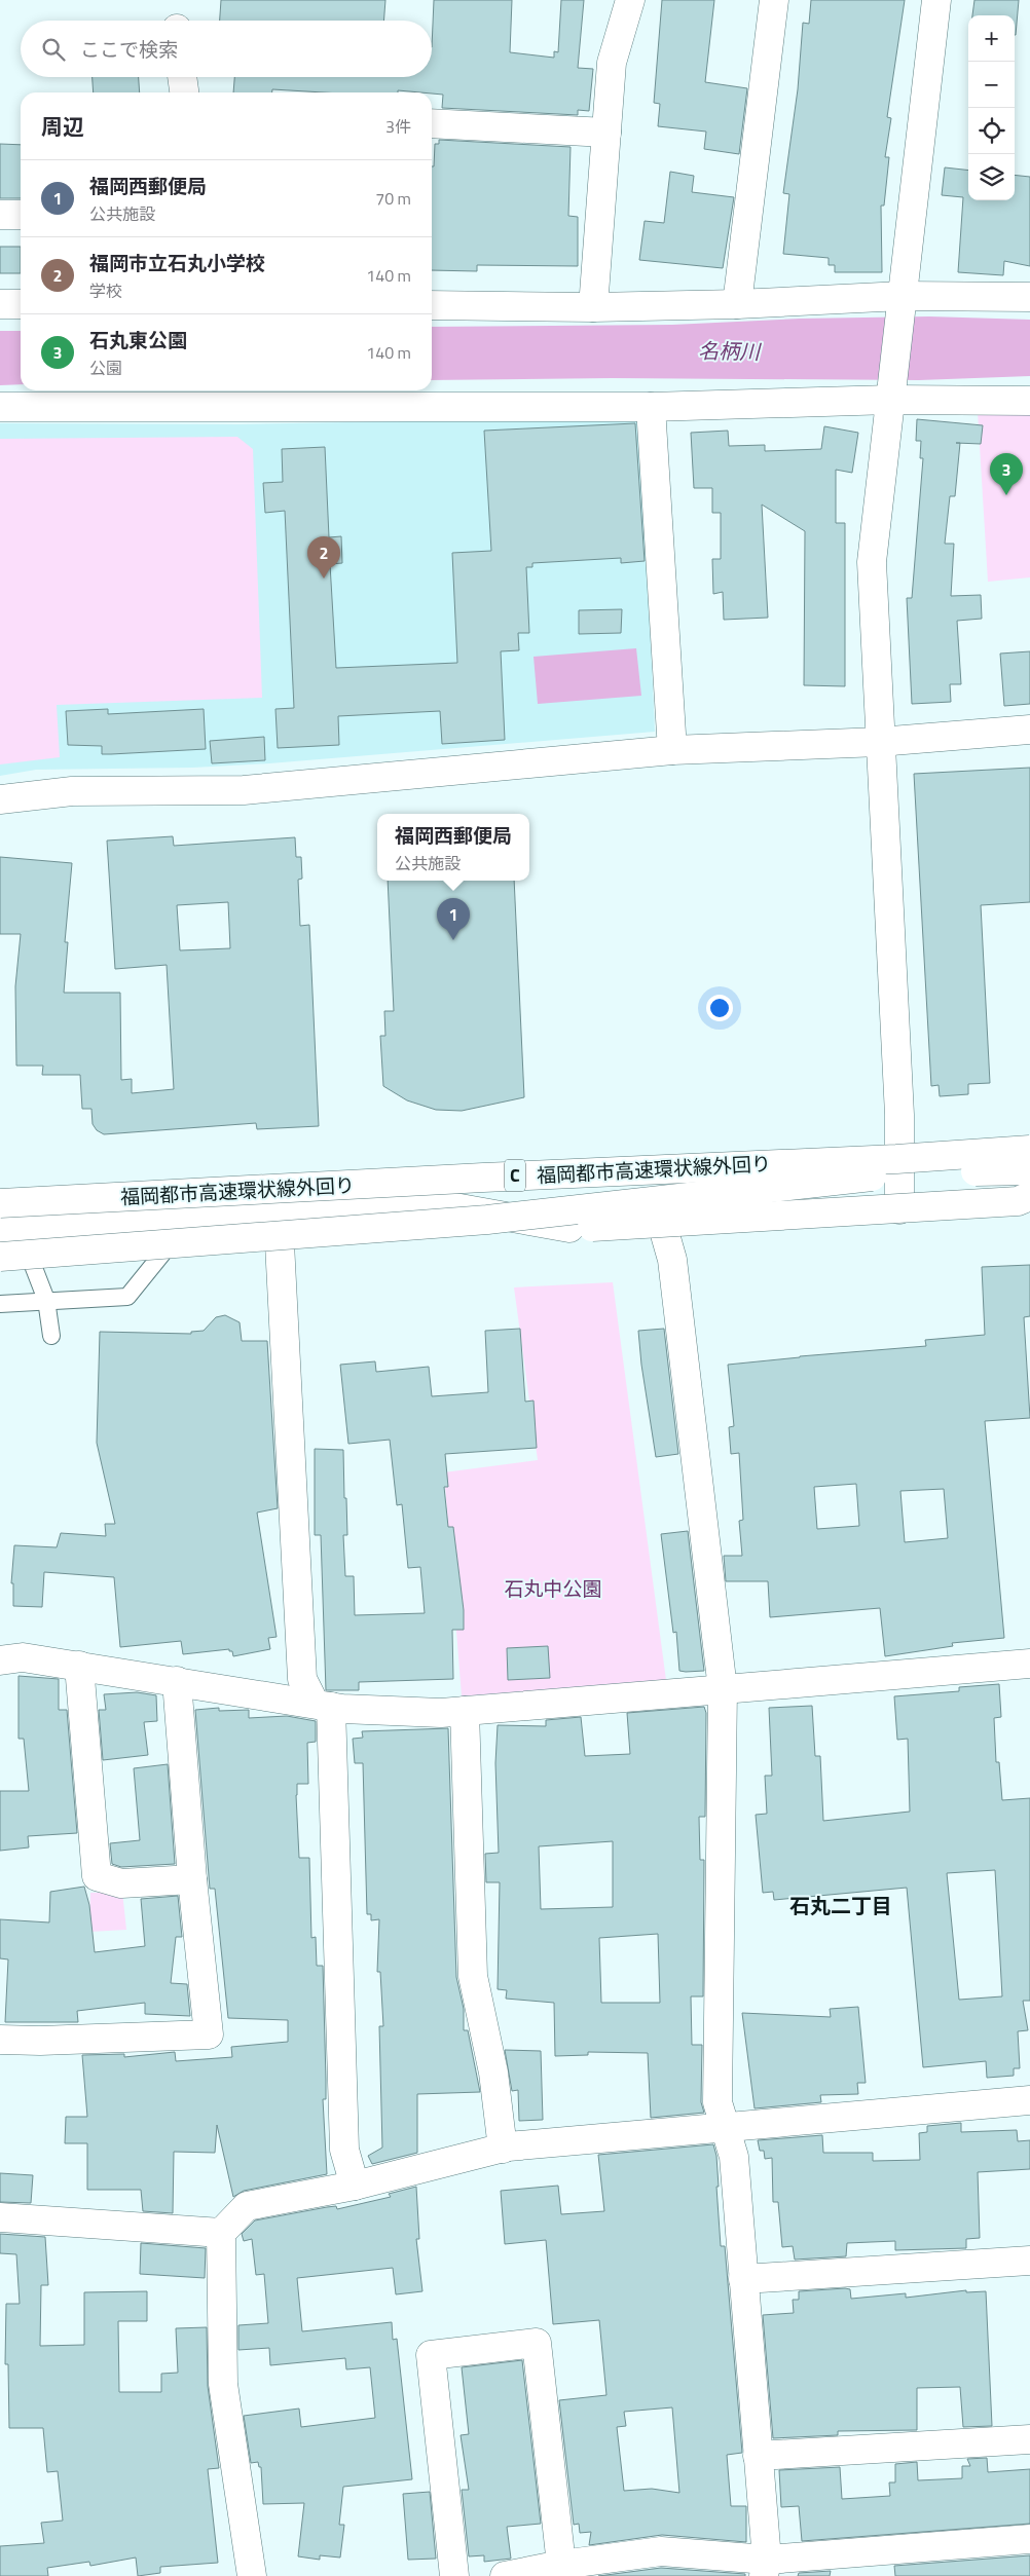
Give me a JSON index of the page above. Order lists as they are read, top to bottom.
{
  "streets": {
    "main road": ["福岡都市高速環状線外回り", "C"]
  },
  "districts": ["石丸二丁目"],
  "water": ["名柄川"],
  "parks": ["石丸中公園"],
  "page": {
    "map_buttons": ["+", "−"],
    "search": "ここで検索",
    "heading": ["周辺", "3件"],
    "list": [
      {
        "mark": "1",
        "name": "福岡西郵便局",
        "note": "公共施設",
        "value": "70 m"
      },
      {
        "mark": "2",
        "name": "福岡市立石丸小学校",
        "note": "学校",
        "value": "140 m"
      },
      {
        "mark": "3",
        "name": "石丸東公園",
        "note": "公園",
        "value": "140 m"
      }
    ],
    "pins": ["3", "2", "1"],
    "popup": ["福岡西郵便局", "公共施設"]
  }
}
